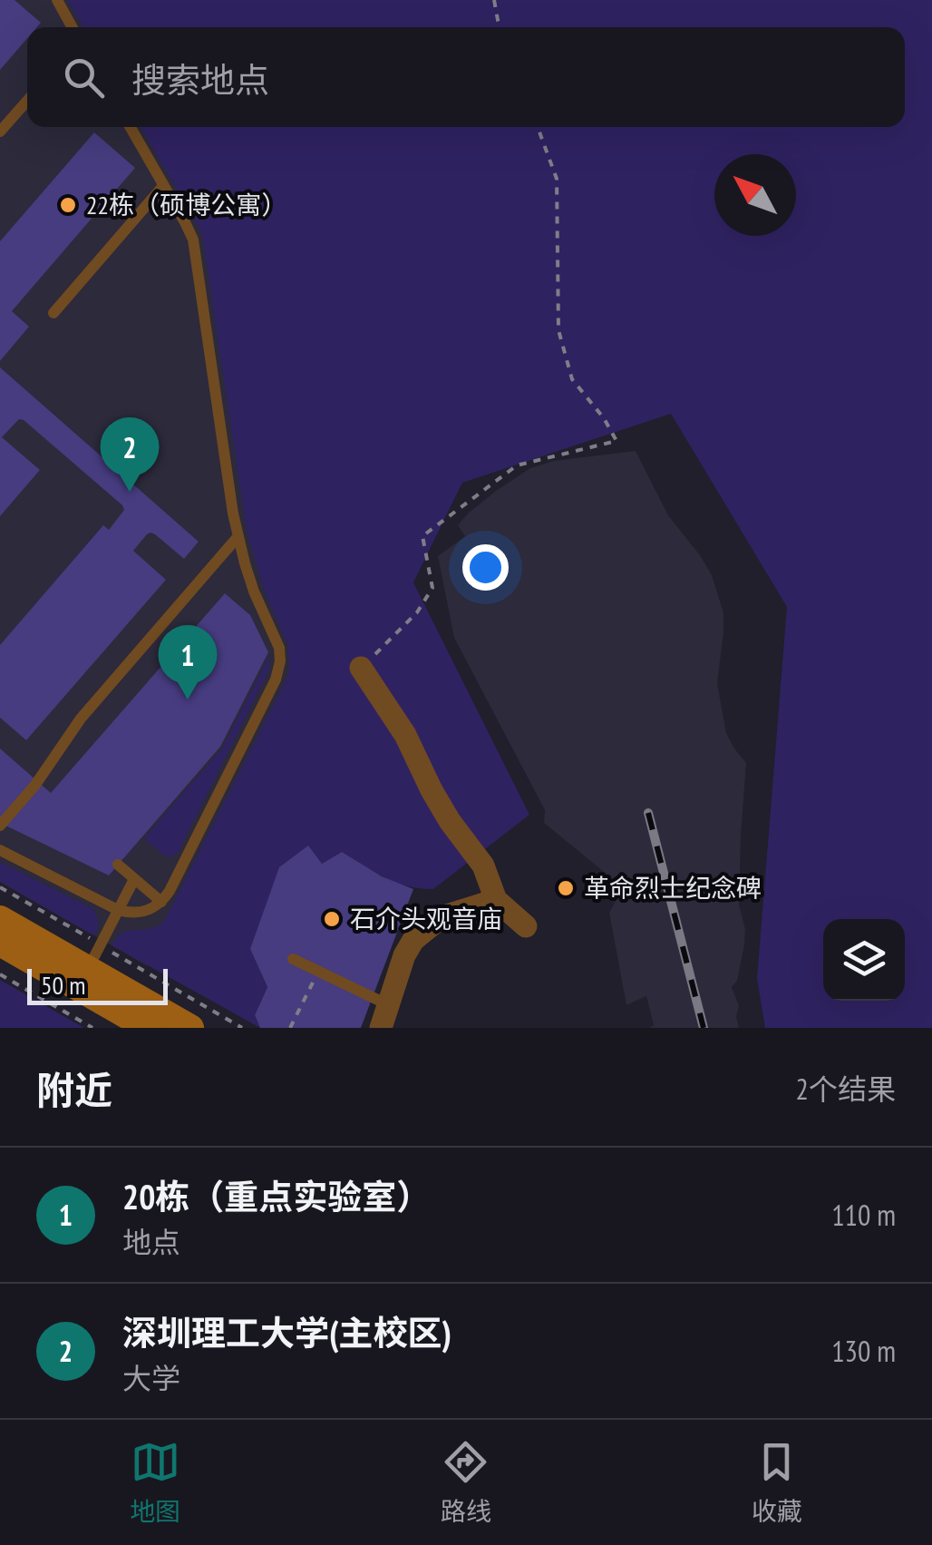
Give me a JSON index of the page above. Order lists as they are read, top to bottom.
{
  "places": ["22栋（硕博公寓）", "革命烈士纪念碑", "石介头观音庙"],
  "scale_bar": "50 m",
  "north": "top left",
  "page": {
    "search": "搜索地点",
    "pins": ["2", "1"],
    "scale": "50 m",
    "heading": ["附近", "2个结果"],
    "list": [
      {
        "mark": "1",
        "name": "20栋（重点实验室）",
        "note": "地点",
        "value": "110 m"
      },
      {
        "mark": "2",
        "name": "深圳理工大学(主校区)",
        "note": "大学",
        "value": "130 m"
      }
    ],
    "nav": ["地图", "路线", "收藏"]
  }
}
